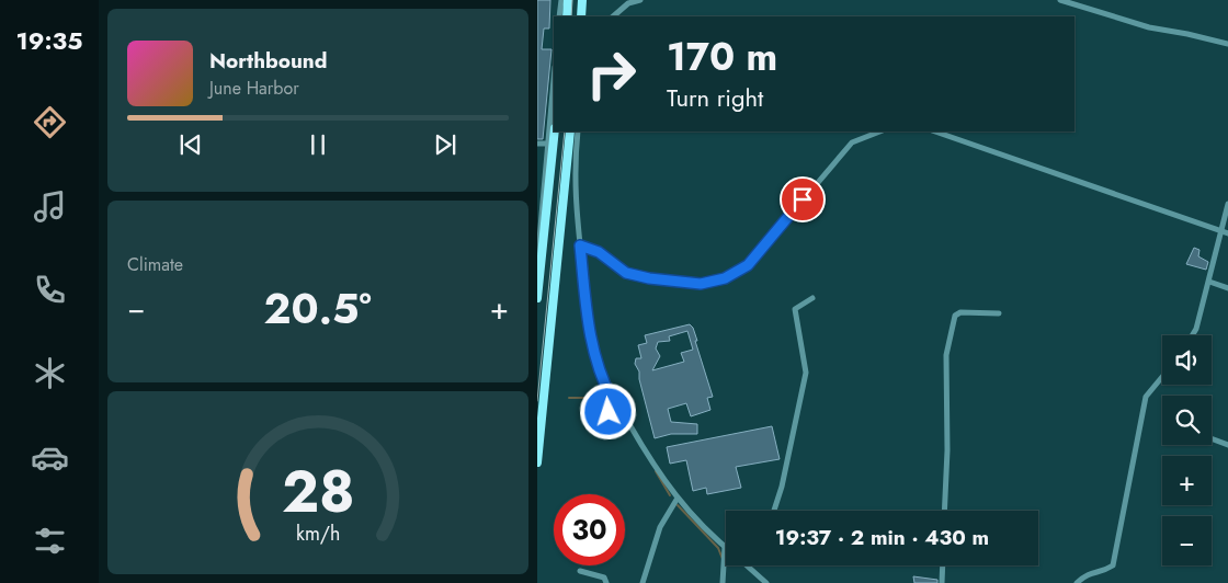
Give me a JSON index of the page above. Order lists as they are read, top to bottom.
{
  "page": {
    "tabs": "19:35",
    "turn": ["170 m", "Turn right"],
    "song": ["Northbound", "June Harbor"],
    "tile": "Climate",
    "heat": ["−", "20.5°", "+"],
    "map_buttons": ["+", "−"],
    "limit": "30",
    "trip": "19:37 · 2 min · 430 m",
    "gauge": ["28", "km/h"]
  }
}
